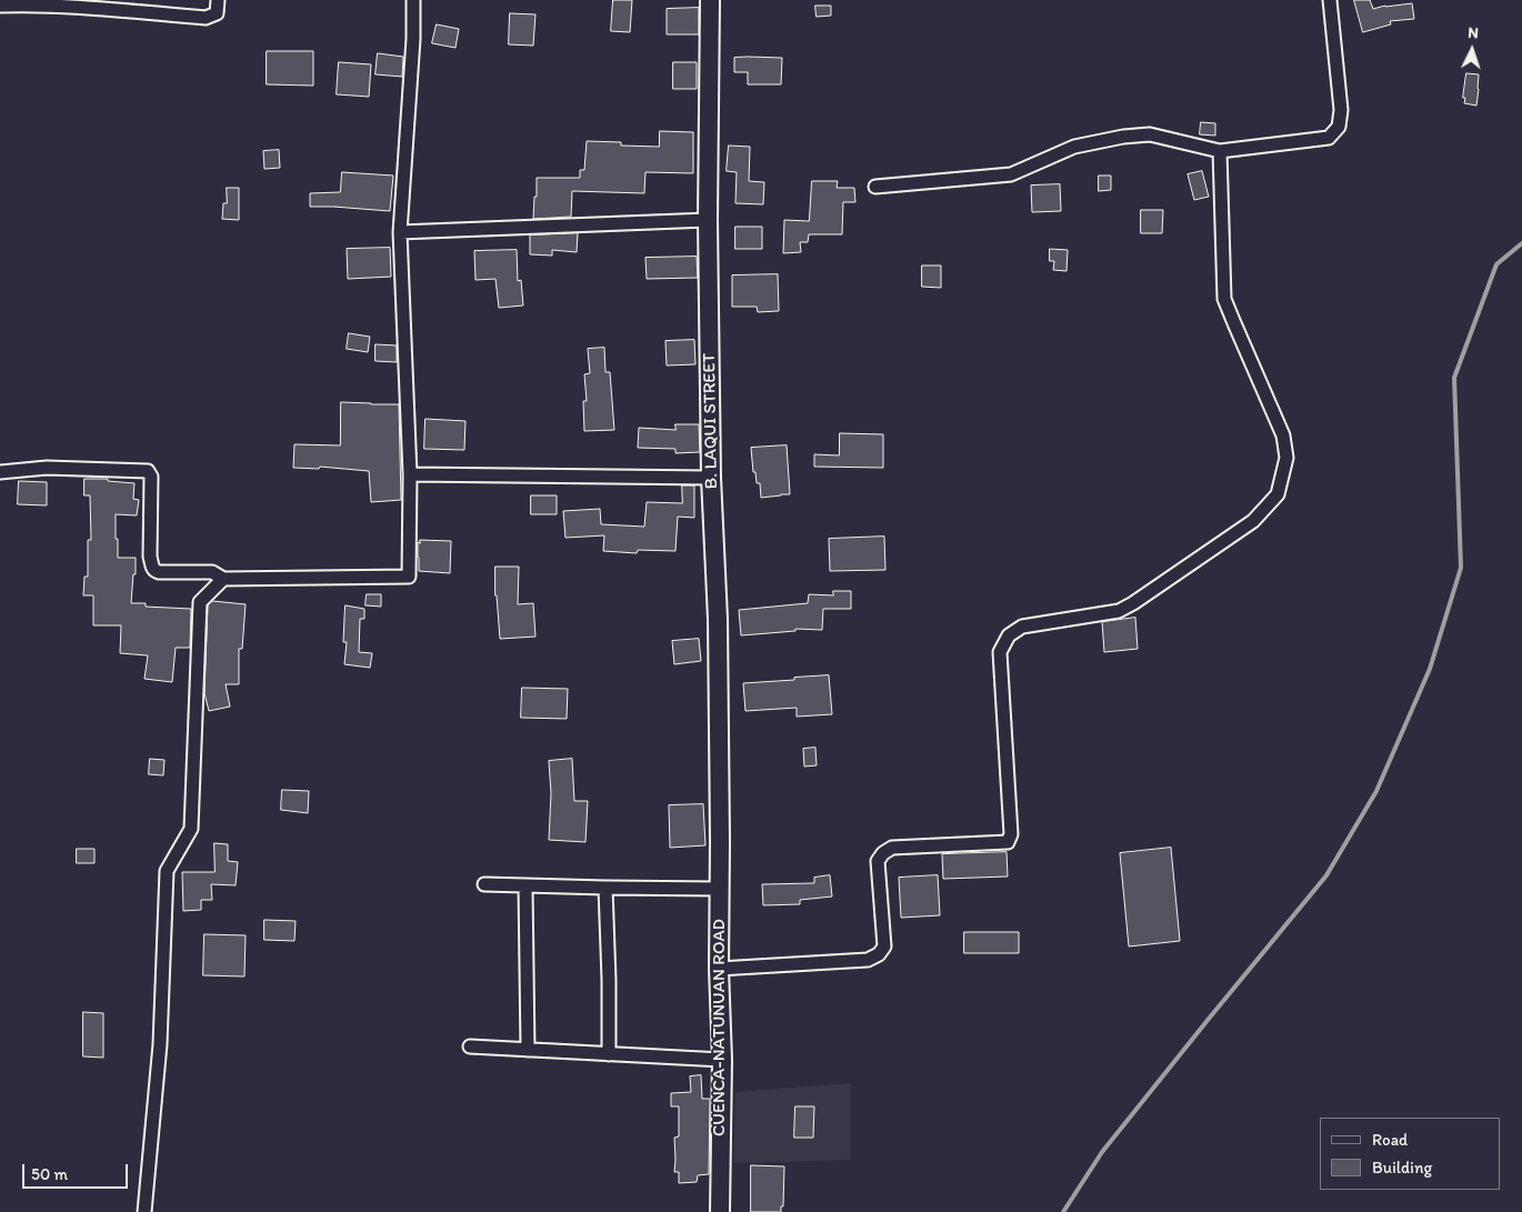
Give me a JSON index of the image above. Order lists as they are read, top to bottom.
{
  "streets": {
    "main road": ["B. LAQUI STREET", "CUENCA-NATUNUAN ROAD"]
  },
  "crossings": [
    ["B. LAQUI STREET", "CUENCA-NATUNUAN ROAD"]
  ],
  "legend": ["Road", "Building"],
  "scale_bar": "50 m",
  "north": "top"
}
